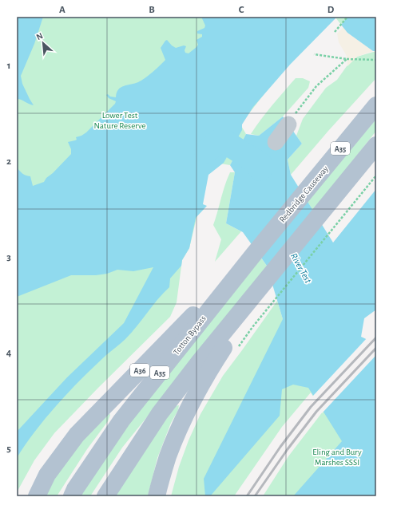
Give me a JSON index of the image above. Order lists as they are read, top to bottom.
{
  "streets": {
    "main road": [
      "A35",
      "Redbridge Causeway",
      "Totton Bypass",
      "A36"
    ]
  },
  "crossings": [
    ["Redbridge Causeway", "Totton Bypass"],
    ["Redbridge Causeway", "A36"],
    ["Totton Bypass", "A36"]
  ],
  "water": ["River Test"],
  "parks": ["Lower Test Nature Reserve", "Eling and Bury Marshes SSSI"],
  "north": "top left",
  "grid": {
    "columns": [
      "A",
      "B",
      "C",
      "D"
    ],
    "rows": [
      "1",
      "2",
      "3",
      "4",
      "5"
    ]
  }
}
